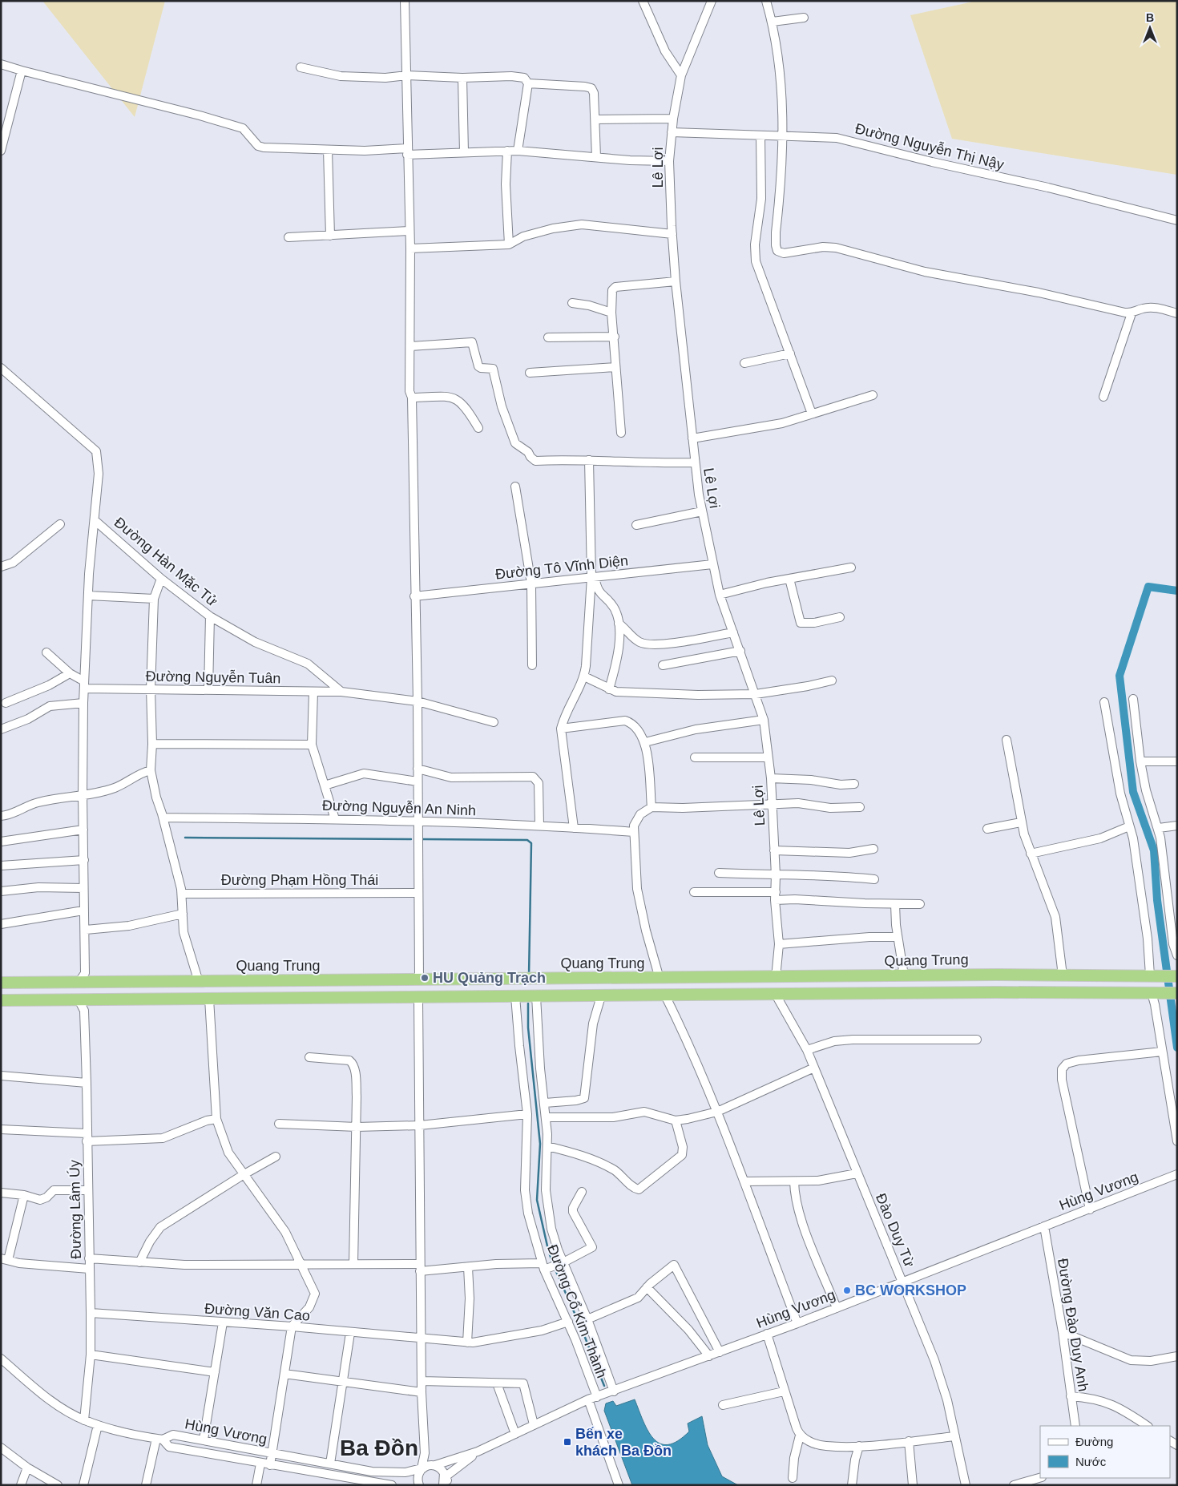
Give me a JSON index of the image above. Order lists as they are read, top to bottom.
{
  "streets": {
    "highway": ["Quang Trung"],
    "street": [
      "Đường Nguyễn Thị Nậy",
      "Lê Lợi",
      "Đường Hàn Mặc Tử",
      "Đường Tô Vĩnh Diện",
      "Đường Nguyễn Tuân",
      "Đường Nguyễn An Ninh",
      "Đường Phạm Hồng Thái",
      "Hùng Vương",
      "Đường Lâm Úy",
      "Đào Duy Từ",
      "Đường Cổ Kim Thành",
      "Đường Văn Cao",
      "Đường Đào Duy Anh"
    ]
  },
  "crossings": [
    ["Đường Nguyễn Thị Nậy", "Lê Lợi"],
    ["Lê Lợi", "Đường Tô Vĩnh Diện"],
    ["Lê Lợi", "Quang Trung"],
    ["Đường Hàn Mặc Tử", "Đường Nguyễn Tuân"],
    ["Hùng Vương", "Đào Duy Từ"],
    ["Hùng Vương", "Đường Cổ Kim Thành"],
    ["Hùng Vương", "Đường Đào Duy Anh"],
    ["Đường Lâm Úy", "Đường Văn Cao"],
    ["Đường Cổ Kim Thành", "Đường Văn Cao"]
  ],
  "districts": ["Ba Đồn"],
  "places": {
    "other": ["HU Quảng Trạch", "BC WORKSHOP"],
    "transit": ["Bến xe khách Ba Đồn"]
  },
  "legend": ["Đường", "Nước"],
  "north": "top"
}
